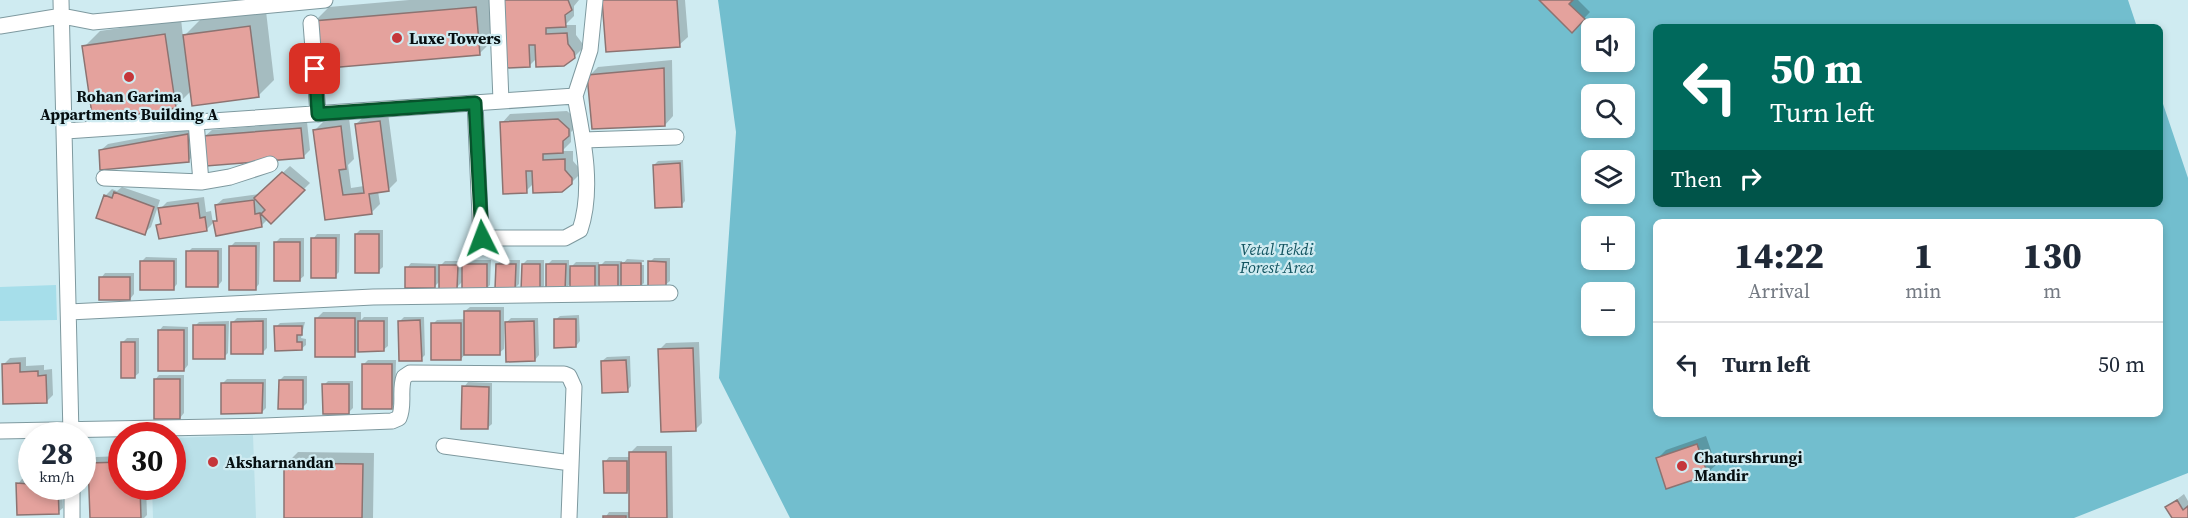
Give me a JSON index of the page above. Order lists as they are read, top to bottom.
{
  "parks": ["Vetal Tekdi Forest Area"],
  "places": [
    "Luxe Towers",
    "Rohan Garima Appartments Building A",
    "Aksharnandan",
    "Chaturshrungi Mandir"
  ],
  "page": {
    "map_buttons": ["+", "−"],
    "turn": ["50 m", "Turn left"],
    "then": "Then",
    "eta": [
      "14:22",
      "Arrival",
      "1",
      "min",
      "130",
      "m"
    ],
    "list": [
      {
        "name": "Turn left",
        "value": "50 m"
      }
    ],
    "speed": "28 km/h",
    "limit": "30"
  }
}
